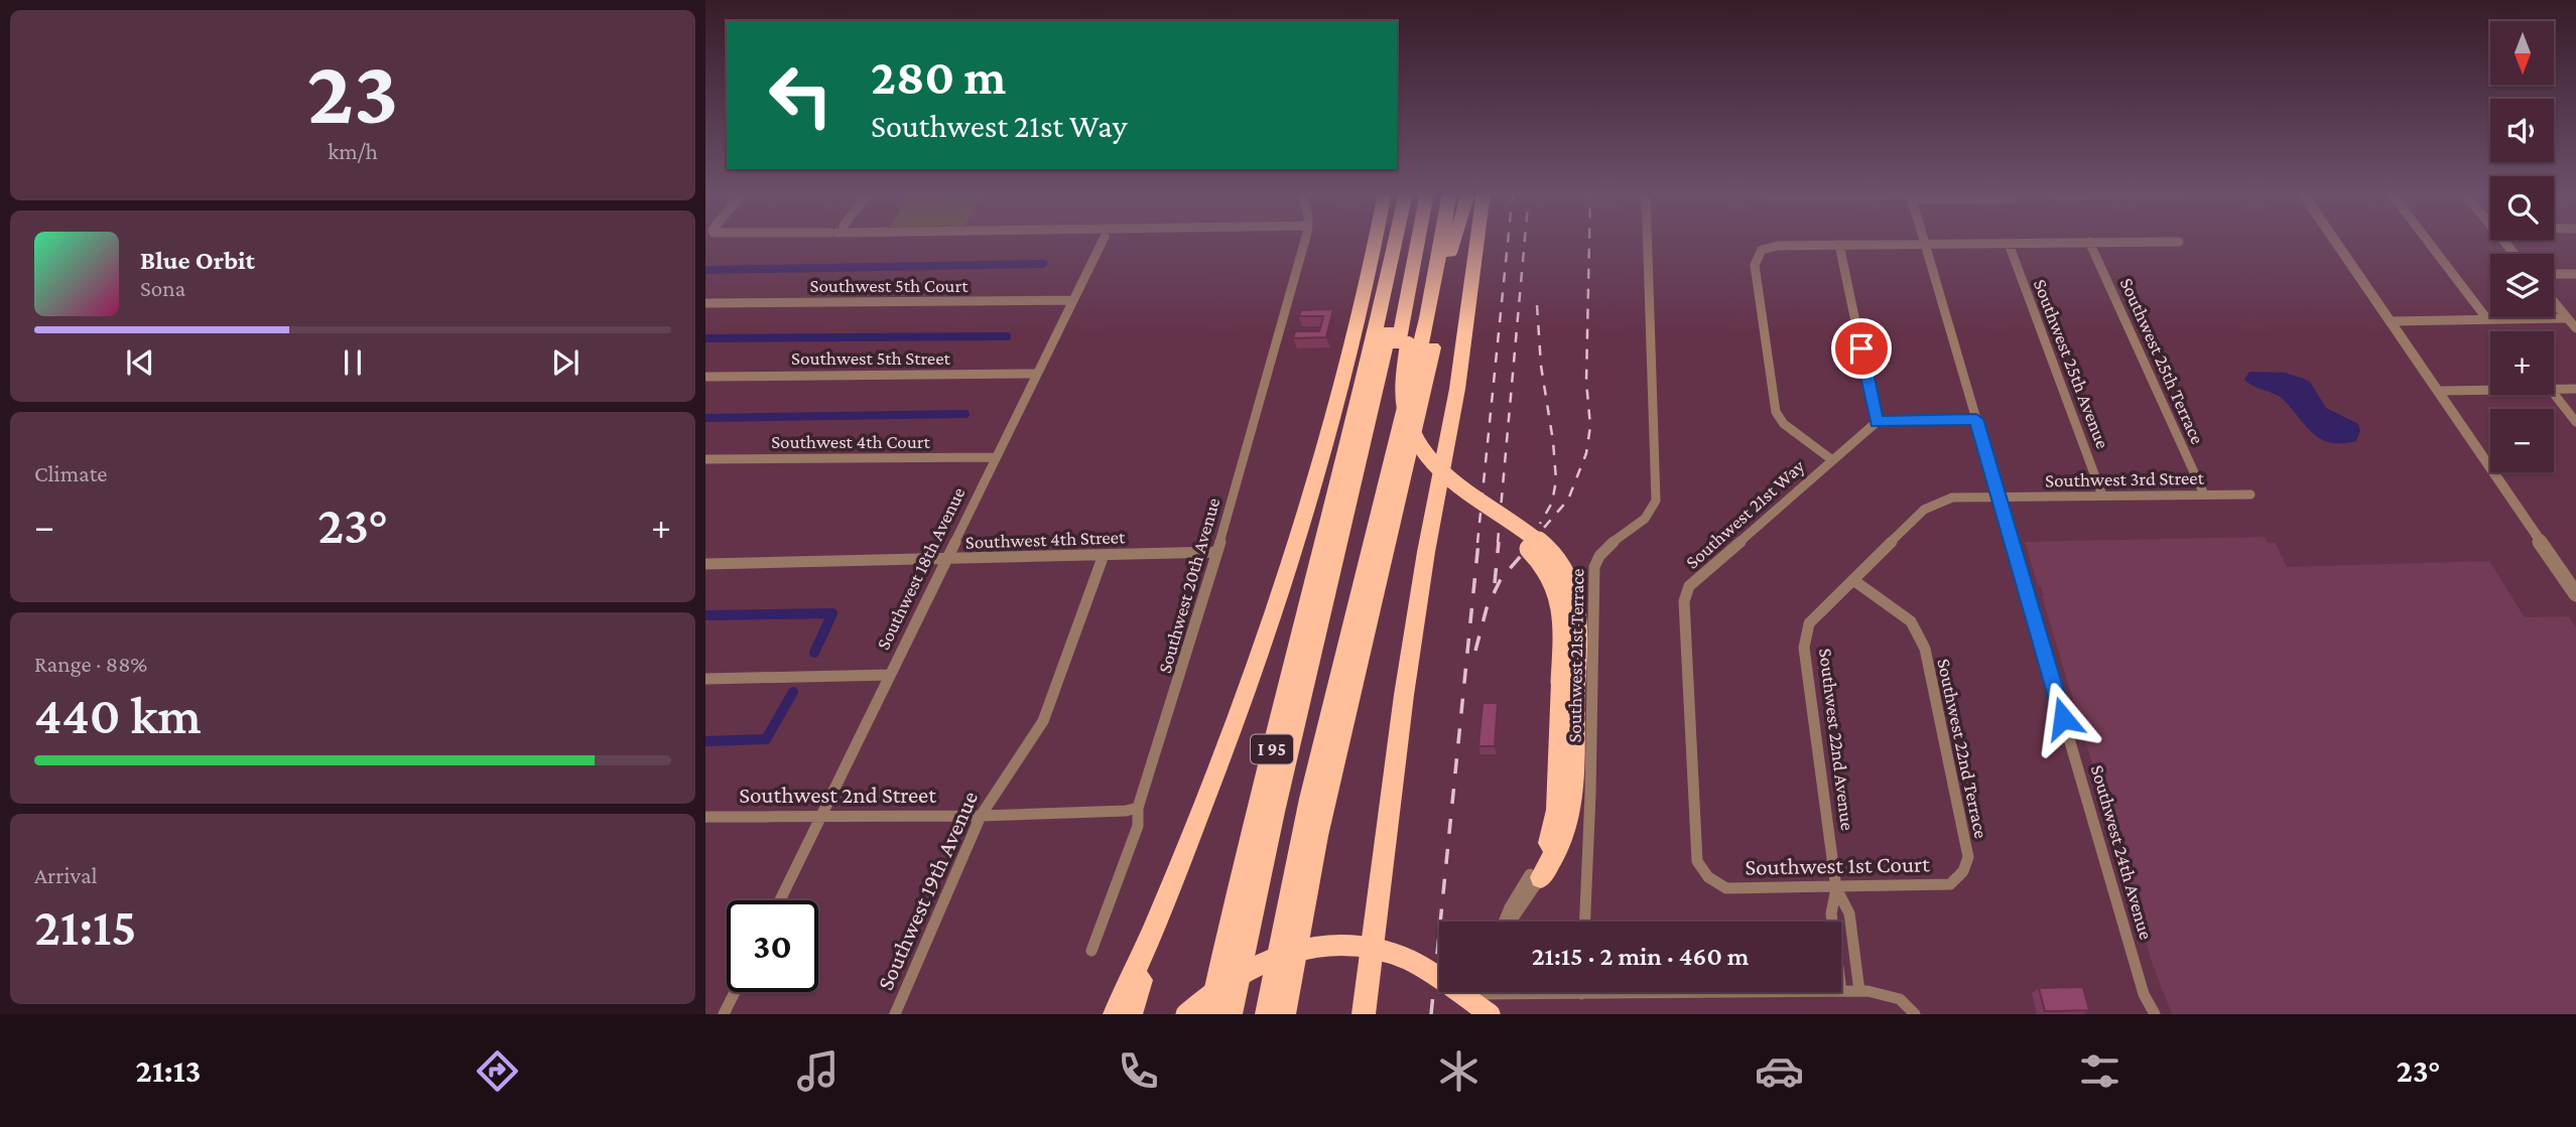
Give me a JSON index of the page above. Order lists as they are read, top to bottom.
{
  "streets": {
    "highway": ["I 95"],
    "street": [
      "Southwest 5th Court",
      "Southwest 5th Street",
      "Southwest 25th Terrace",
      "Southwest 25th Avenue",
      "Southwest 4th Court",
      "Southwest 3rd Street",
      "Southwest 21st Way",
      "Southwest 4th Street",
      "Southwest 18th Avenue",
      "Southwest 20th Avenue",
      "Southwest 21st Terrace",
      "Southwest 22nd Avenue",
      "Southwest 22nd Terrace",
      "Southwest 2nd Street",
      "Southwest 24th Avenue",
      "Southwest 1st Court",
      "Southwest 19th Avenue"
    ]
  },
  "crossings": [
    ["Southwest 5th Court", "Southwest 18th Avenue"],
    ["Southwest 5th Street", "Southwest 18th Avenue"],
    ["Southwest 25th Terrace", "Southwest 3rd Street"],
    ["Southwest 25th Avenue", "Southwest 3rd Street"],
    ["Southwest 4th Court", "Southwest 18th Avenue"],
    ["Southwest 3rd Street", "Southwest 22nd Avenue"],
    ["Southwest 3rd Street", "Southwest 24th Avenue"],
    ["Southwest 21st Way", "Southwest 1st Court"],
    ["Southwest 4th Street", "Southwest 18th Avenue"],
    ["Southwest 4th Street", "Southwest 20th Avenue"],
    ["Southwest 4th Street", "Southwest 19th Avenue"],
    ["Southwest 18th Avenue", "Southwest 2nd Street"],
    ["Southwest 20th Avenue", "Southwest 2nd Street"],
    ["Southwest 22nd Avenue", "Southwest 22nd Terrace"],
    ["Southwest 22nd Avenue", "Southwest 24th Avenue"],
    ["Southwest 22nd Avenue", "Southwest 1st Court"],
    ["Southwest 22nd Terrace", "Southwest 1st Court"],
    ["Southwest 2nd Street", "Southwest 19th Avenue"]
  ],
  "north": "bottom",
  "page": {
    "tile": [
      ["23", "km/h"],
      "Climate",
      ["Range · 88%", "440 km"],
      ["Arrival", "21:15"]
    ],
    "map_buttons": ["+", "−"],
    "turn": ["280 m", "Southwest 21st Way"],
    "song": ["Blue Orbit", "Sona"],
    "heat": ["−", "23°", "+"],
    "limit": "30",
    "trip": "21:15 · 2 min · 460 m",
    "tabs": ["21:13", "23°"]
  }
}
